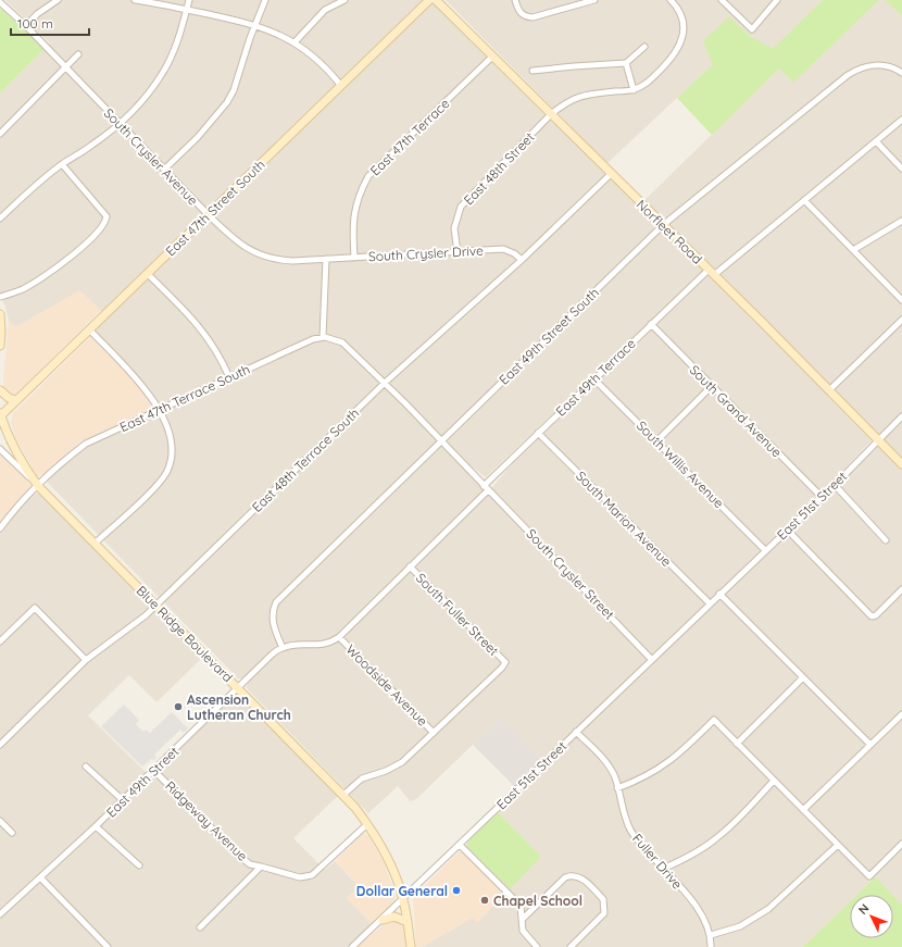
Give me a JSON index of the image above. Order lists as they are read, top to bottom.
{
  "streets": {
    "street": [
      "East 47th Terrace",
      "South Crysler Avenue",
      "East 48th Street",
      "East 47th Street South",
      "Norfleet Road",
      "South Crysler Drive",
      "East 49th Street South",
      "East 49th Terrace",
      "East 47th Terrace South",
      "South Grand Avenue",
      "East 48th Terrace South",
      "South Willis Avenue",
      "East 51st Street",
      "South Marion Avenue",
      "South Crysler Street",
      "South Fuller Street",
      "Blue Ridge Boulevard",
      "Woodside Avenue",
      "East 49th Street",
      "Ridgeway Avenue",
      "Fuller Drive"
    ]
  },
  "crossings": [
    ["East 47th Terrace", "Norfleet Road"],
    ["East 47th Terrace", "South Crysler Drive"],
    ["South Crysler Avenue", "East 47th Street South"],
    ["South Crysler Avenue", "South Crysler Drive"],
    ["East 48th Street", "Norfleet Road"],
    ["East 48th Street", "South Crysler Drive"],
    ["East 47th Street South", "Blue Ridge Boulevard"],
    ["Norfleet Road", "East 49th Street South"],
    ["Norfleet Road", "East 49th Terrace"],
    ["Norfleet Road", "East 48th Terrace South"],
    ["Norfleet Road", "East 51st Street"],
    ["South Crysler Drive", "East 48th Terrace South"],
    ["East 49th Street South", "East 49th Street"],
    ["East 49th Terrace", "South Grand Avenue"],
    ["East 49th Terrace", "South Willis Avenue"],
    ["East 49th Terrace", "South Marion Avenue"],
    ["East 47th Terrace South", "Blue Ridge Boulevard"],
    ["South Grand Avenue", "East 51st Street"],
    ["East 48th Terrace South", "Blue Ridge Boulevard"],
    ["South Willis Avenue", "East 51st Street"],
    ["East 51st Street", "South Marion Avenue"],
    ["East 51st Street", "South Crysler Street"],
    ["East 51st Street", "Blue Ridge Boulevard"],
    ["East 51st Street", "Fuller Drive"],
    ["South Fuller Street", "Woodside Avenue"],
    ["Blue Ridge Boulevard", "East 49th Street"],
    ["Blue Ridge Boulevard", "Ridgeway Avenue"],
    ["East 49th Street", "Ridgeway Avenue"]
  ],
  "places": ["Ascension Lutheran Church", "Dollar General", "Chapel School"],
  "scale_bar": "100 m",
  "north": "top left"
}
